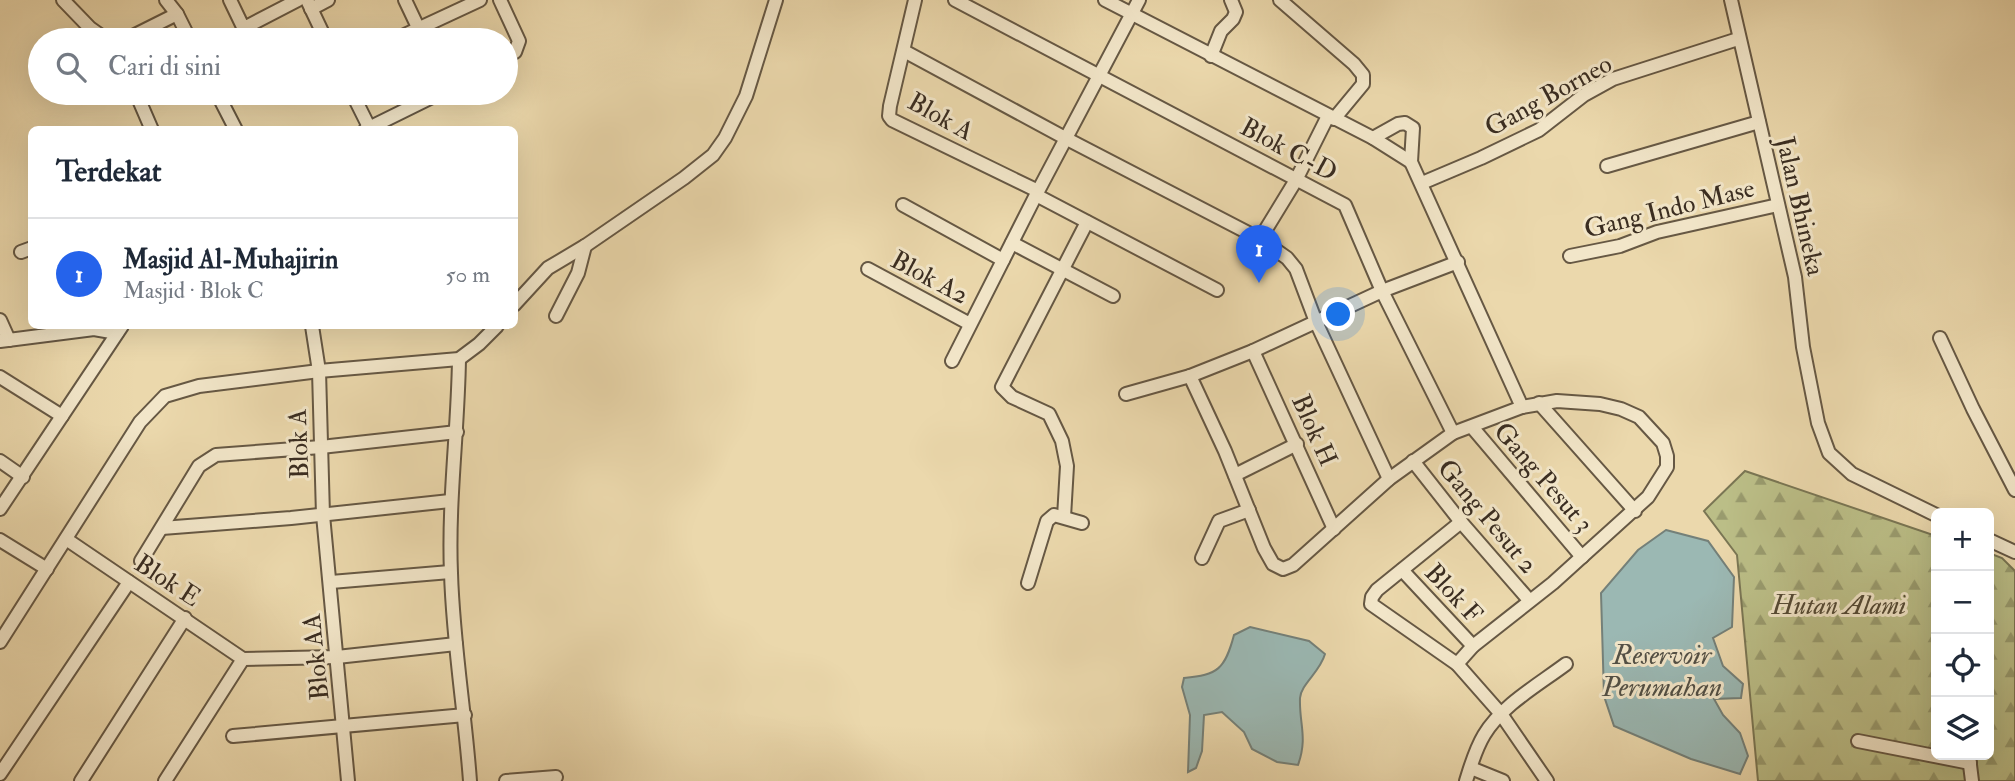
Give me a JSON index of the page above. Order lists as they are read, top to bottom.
{
  "streets": {
    "street": [
      "Gang Borneo",
      "Blok A",
      "Blok C-D",
      "Jalan Bhineka",
      "Gang Indo Mase",
      "Blok A2",
      "Blok H",
      "Gang Pesut 3",
      "Gang Pesut 2",
      "Blok E",
      "Blok F",
      "Blok AA"
    ]
  },
  "crossings": [
    ["Gang Borneo", "Jalan Bhineka"],
    ["Blok A", "Blok AA"],
    ["Jalan Bhineka", "Gang Indo Mase"]
  ],
  "water": ["Reservoir Perumahan"],
  "parks": ["Hutan Alami"],
  "page": {
    "search": "Cari di sini",
    "heading": "Terdekat",
    "list": [
      {
        "mark": "1",
        "name": "Masjid Al-Muhajirin",
        "note": "Masjid · Blok C",
        "value": "50 m"
      }
    ],
    "pins": "1",
    "map_buttons": ["+", "−"]
  }
}
